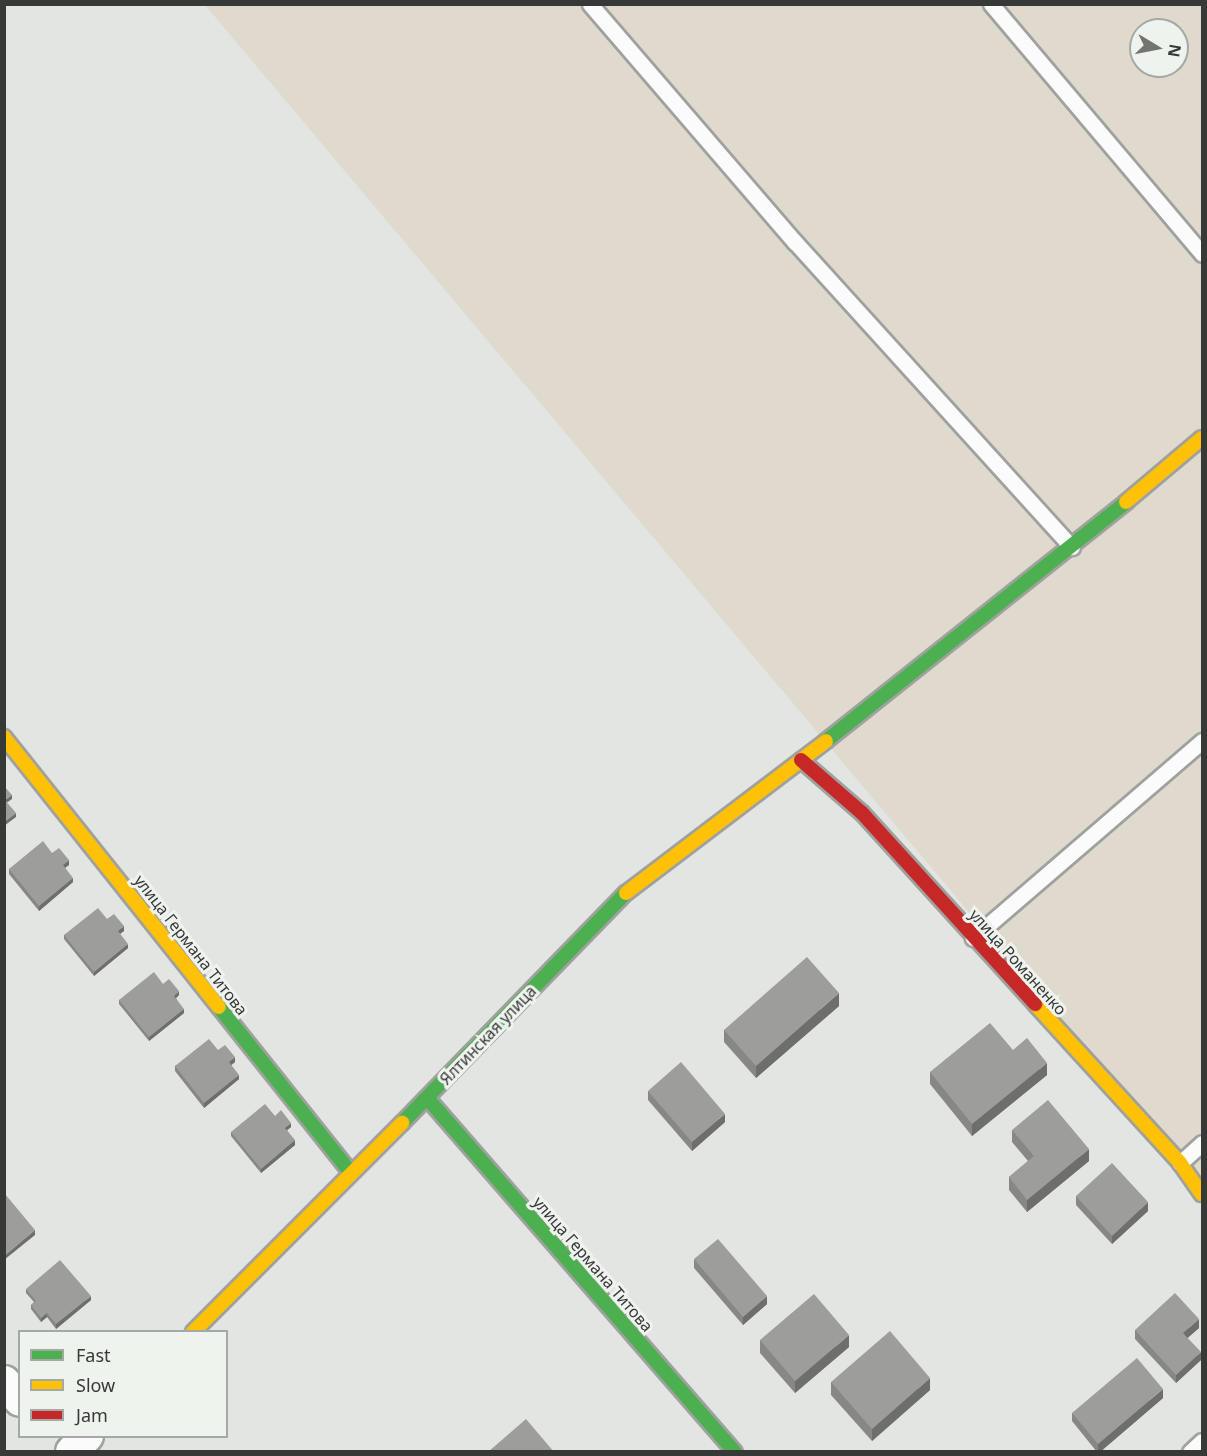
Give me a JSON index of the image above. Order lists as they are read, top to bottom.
{
  "streets": {
    "street": ["улица Германа Титова", "улица Романенко", "Ялтинская улица"]
  },
  "crossings": [
    ["улица Германа Титова", "Ялтинская улица"],
    ["улица Романенко", "Ялтинская улица"]
  ],
  "legend": ["Fast", "Slow", "Jam"],
  "north": "right"
}
